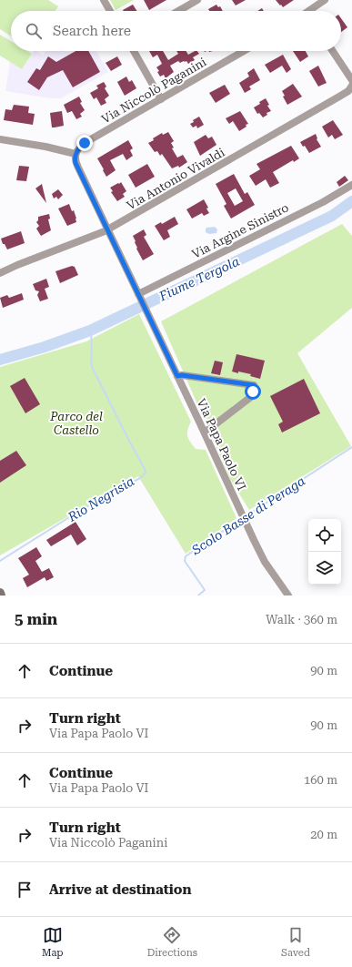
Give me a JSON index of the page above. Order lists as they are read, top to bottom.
{
  "streets": {
    "street": [
      "Via Niccolò Paganini",
      "Via Antonio Vivaldi",
      "Via Argine Sinistro",
      "Via Papa Paolo VI"
    ]
  },
  "crossings": [
    ["Via Niccolò Paganini", "Via Papa Paolo VI"],
    ["Via Antonio Vivaldi", "Via Papa Paolo VI"],
    ["Via Argine Sinistro", "Via Papa Paolo VI"]
  ],
  "water": ["Fiume Tergola", "Rio Negrisia", "Scolo Basse di Peraga"],
  "parks": ["Parco del Castello"],
  "page": {
    "search": "Search here",
    "heading": ["5 min", "Walk · 360 m"],
    "list": [
      ["Continue", "90 m"],
      ["Turn right", "Via Papa Paolo VI", "90 m"],
      ["Continue", "Via Papa Paolo VI", "160 m"],
      ["Turn right", "Via Niccolò Paganini", "20 m"],
      "Arrive at destination"
    ],
    "nav": ["Map", "Directions", "Saved"]
  }
}
